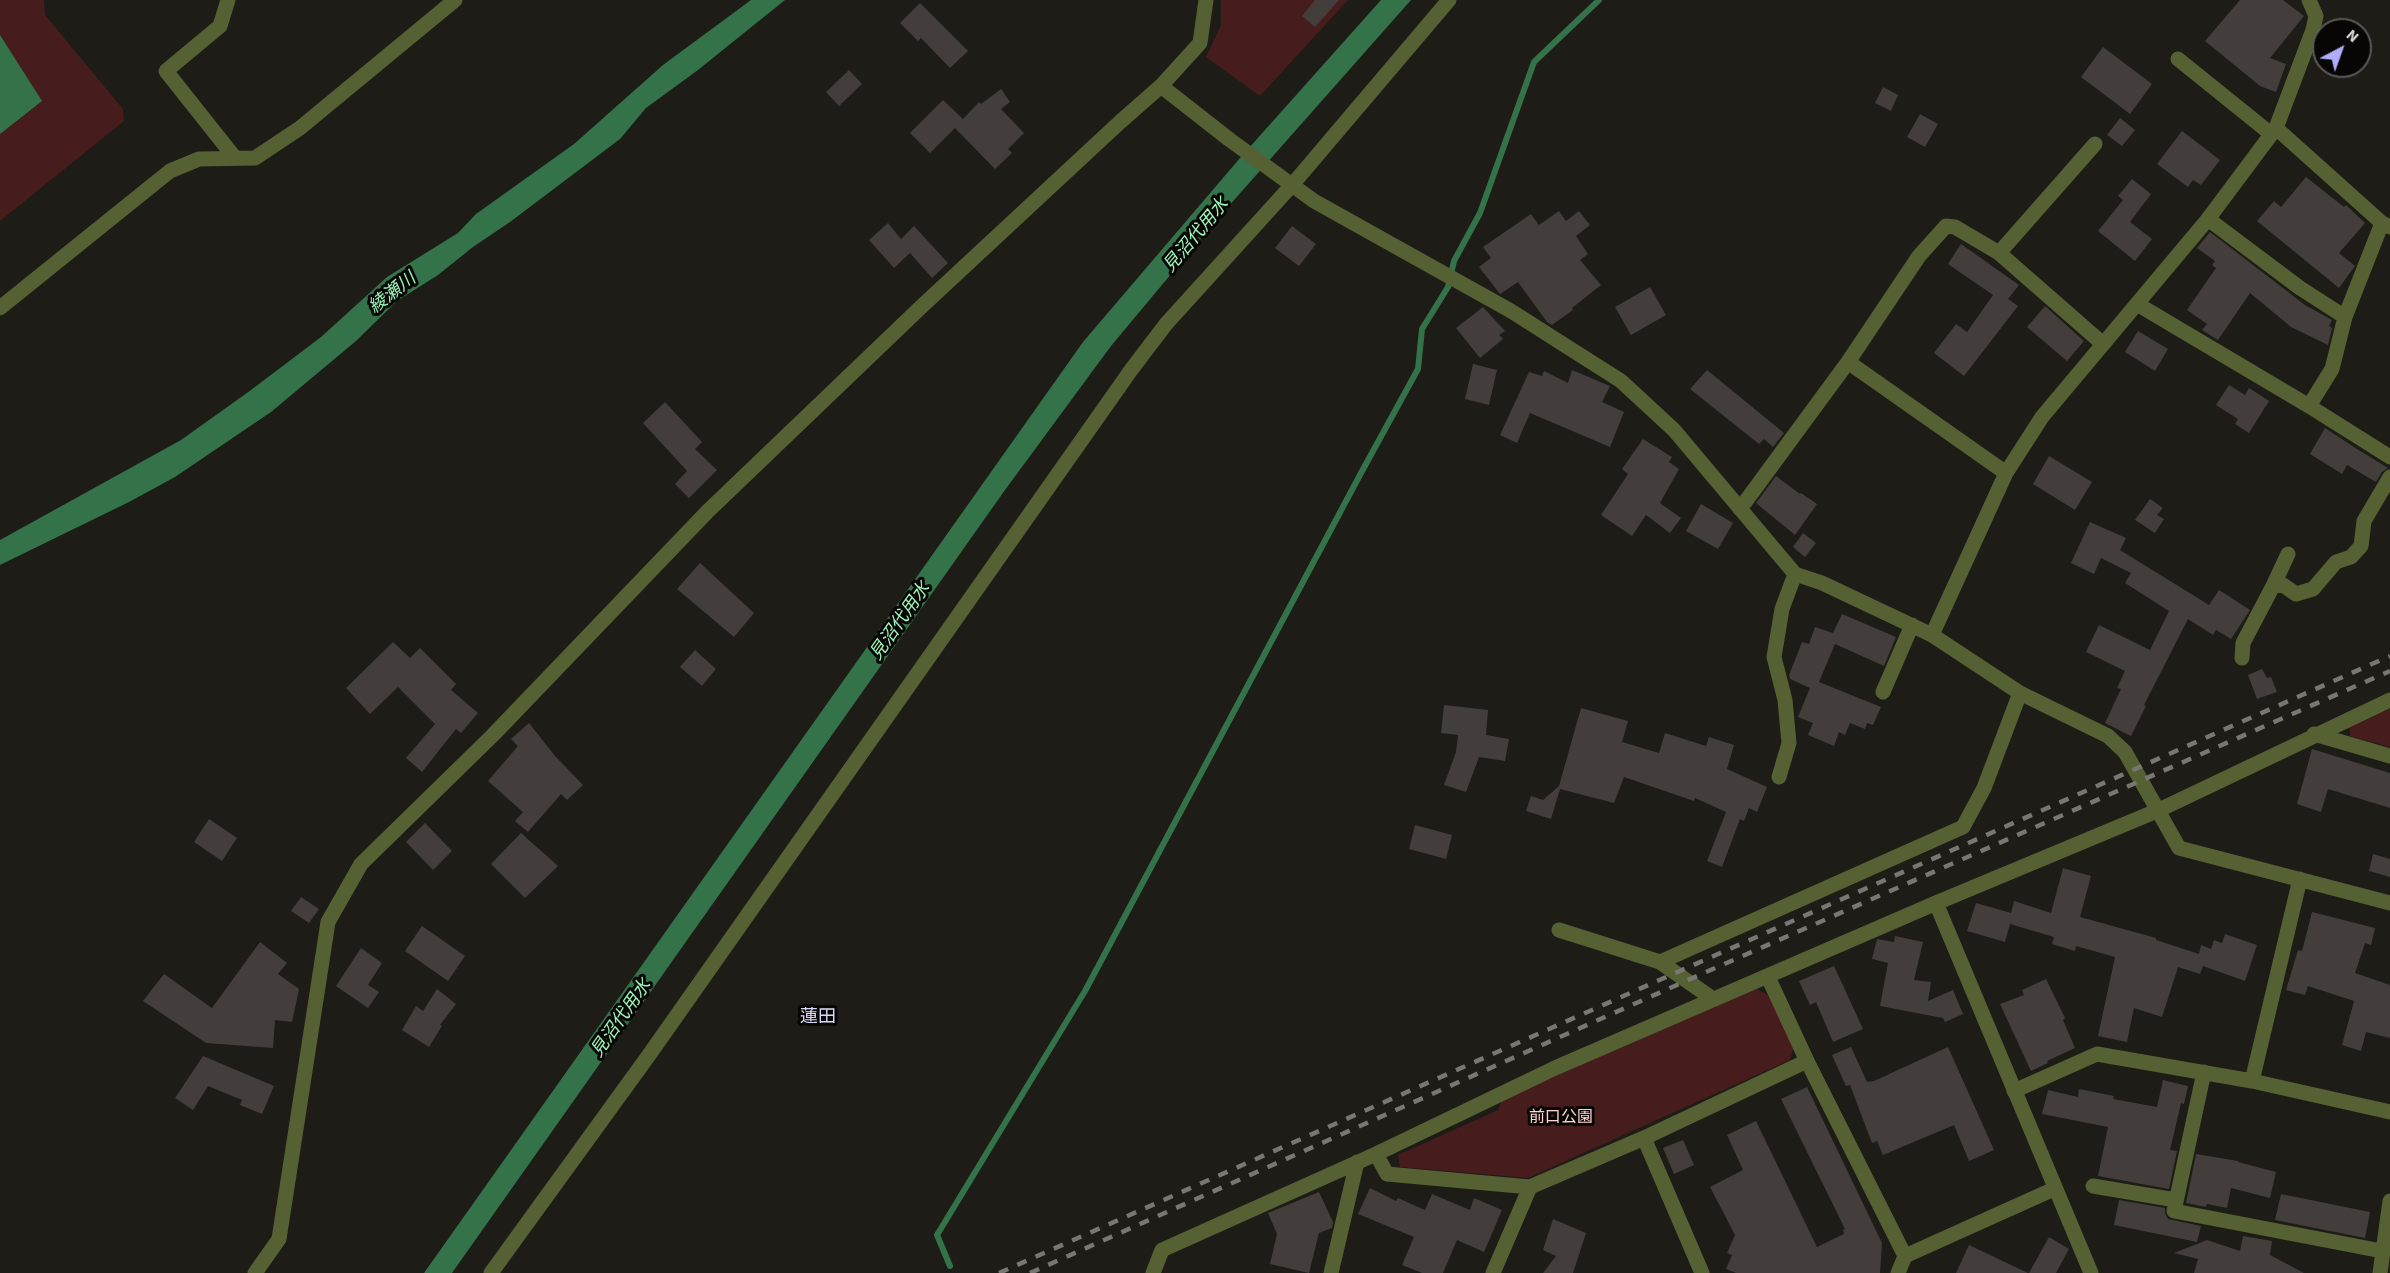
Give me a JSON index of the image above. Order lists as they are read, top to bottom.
{
  "districts": ["蓮田"],
  "water": ["見沼代用水", "綾瀬川"],
  "parks": ["前口公園"],
  "north": "top right"
}
